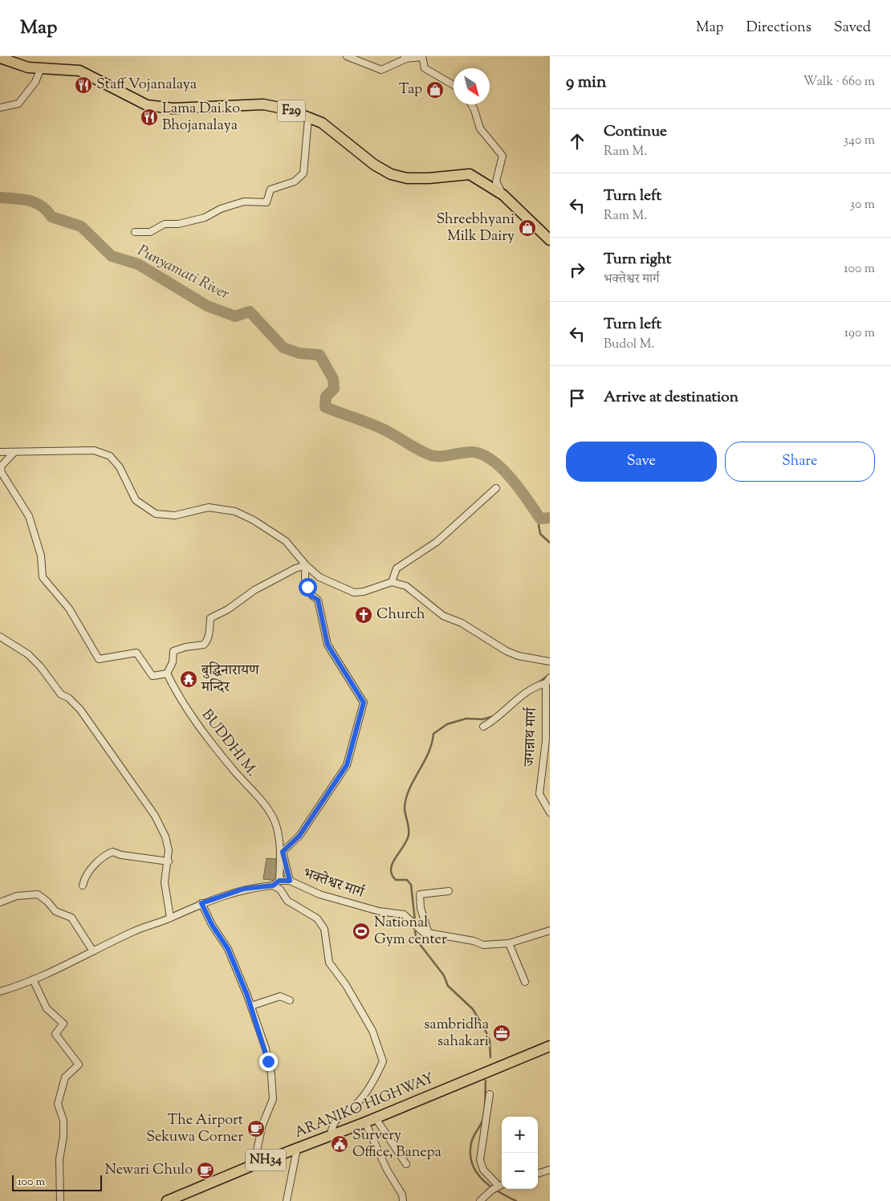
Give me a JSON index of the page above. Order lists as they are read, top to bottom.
{
  "streets": {
    "main road": ["F29", "ARANIKO HIGHWAY", "NH34"],
    "street": ["जगन्नाथ मार्ग", "BUDDHI M.", "भक्तेश्वर मार्ग"]
  },
  "crossings": [
    ["BUDDHI M.", "भक्तेश्वर मार्ग"]
  ],
  "water": ["Punyamati River"],
  "places": {
    "restaurant": ["Staff Vojanalaya", "Lama Dai ko Bhojanalaya"],
    "shop": ["Tap", "Shreebhyani Milk Dairy"],
    "church": ["Church"],
    "temple": ["बुद्धिनारायण मन्दिर"],
    "sports": ["National Gym center"],
    "office": ["sambridha sahakari"],
    "cafe": ["The Airport Sekuwa Corner", "Newari Chulo"],
    "public building": ["Survery Office, Banepa"]
  },
  "scale_bar": "100 m",
  "north": "bottom right",
  "page": {
    "header": "Map",
    "nav": ["Map", "Directions", "Saved"],
    "heading": ["9 min", "Walk · 660 m"],
    "list": [
      ["Continue", "Ram M.", "340 m"],
      ["Turn left", "Ram M.", "30 m"],
      ["Turn right", "भक्तेश्वर मार्ग", "100 m"],
      ["Turn left", "Budol M.", "190 m"],
      "Arrive at destination"
    ],
    "buttons": ["Save", "Share"],
    "map_buttons": ["+", "−"],
    "scale": "100 m"
  }
}
